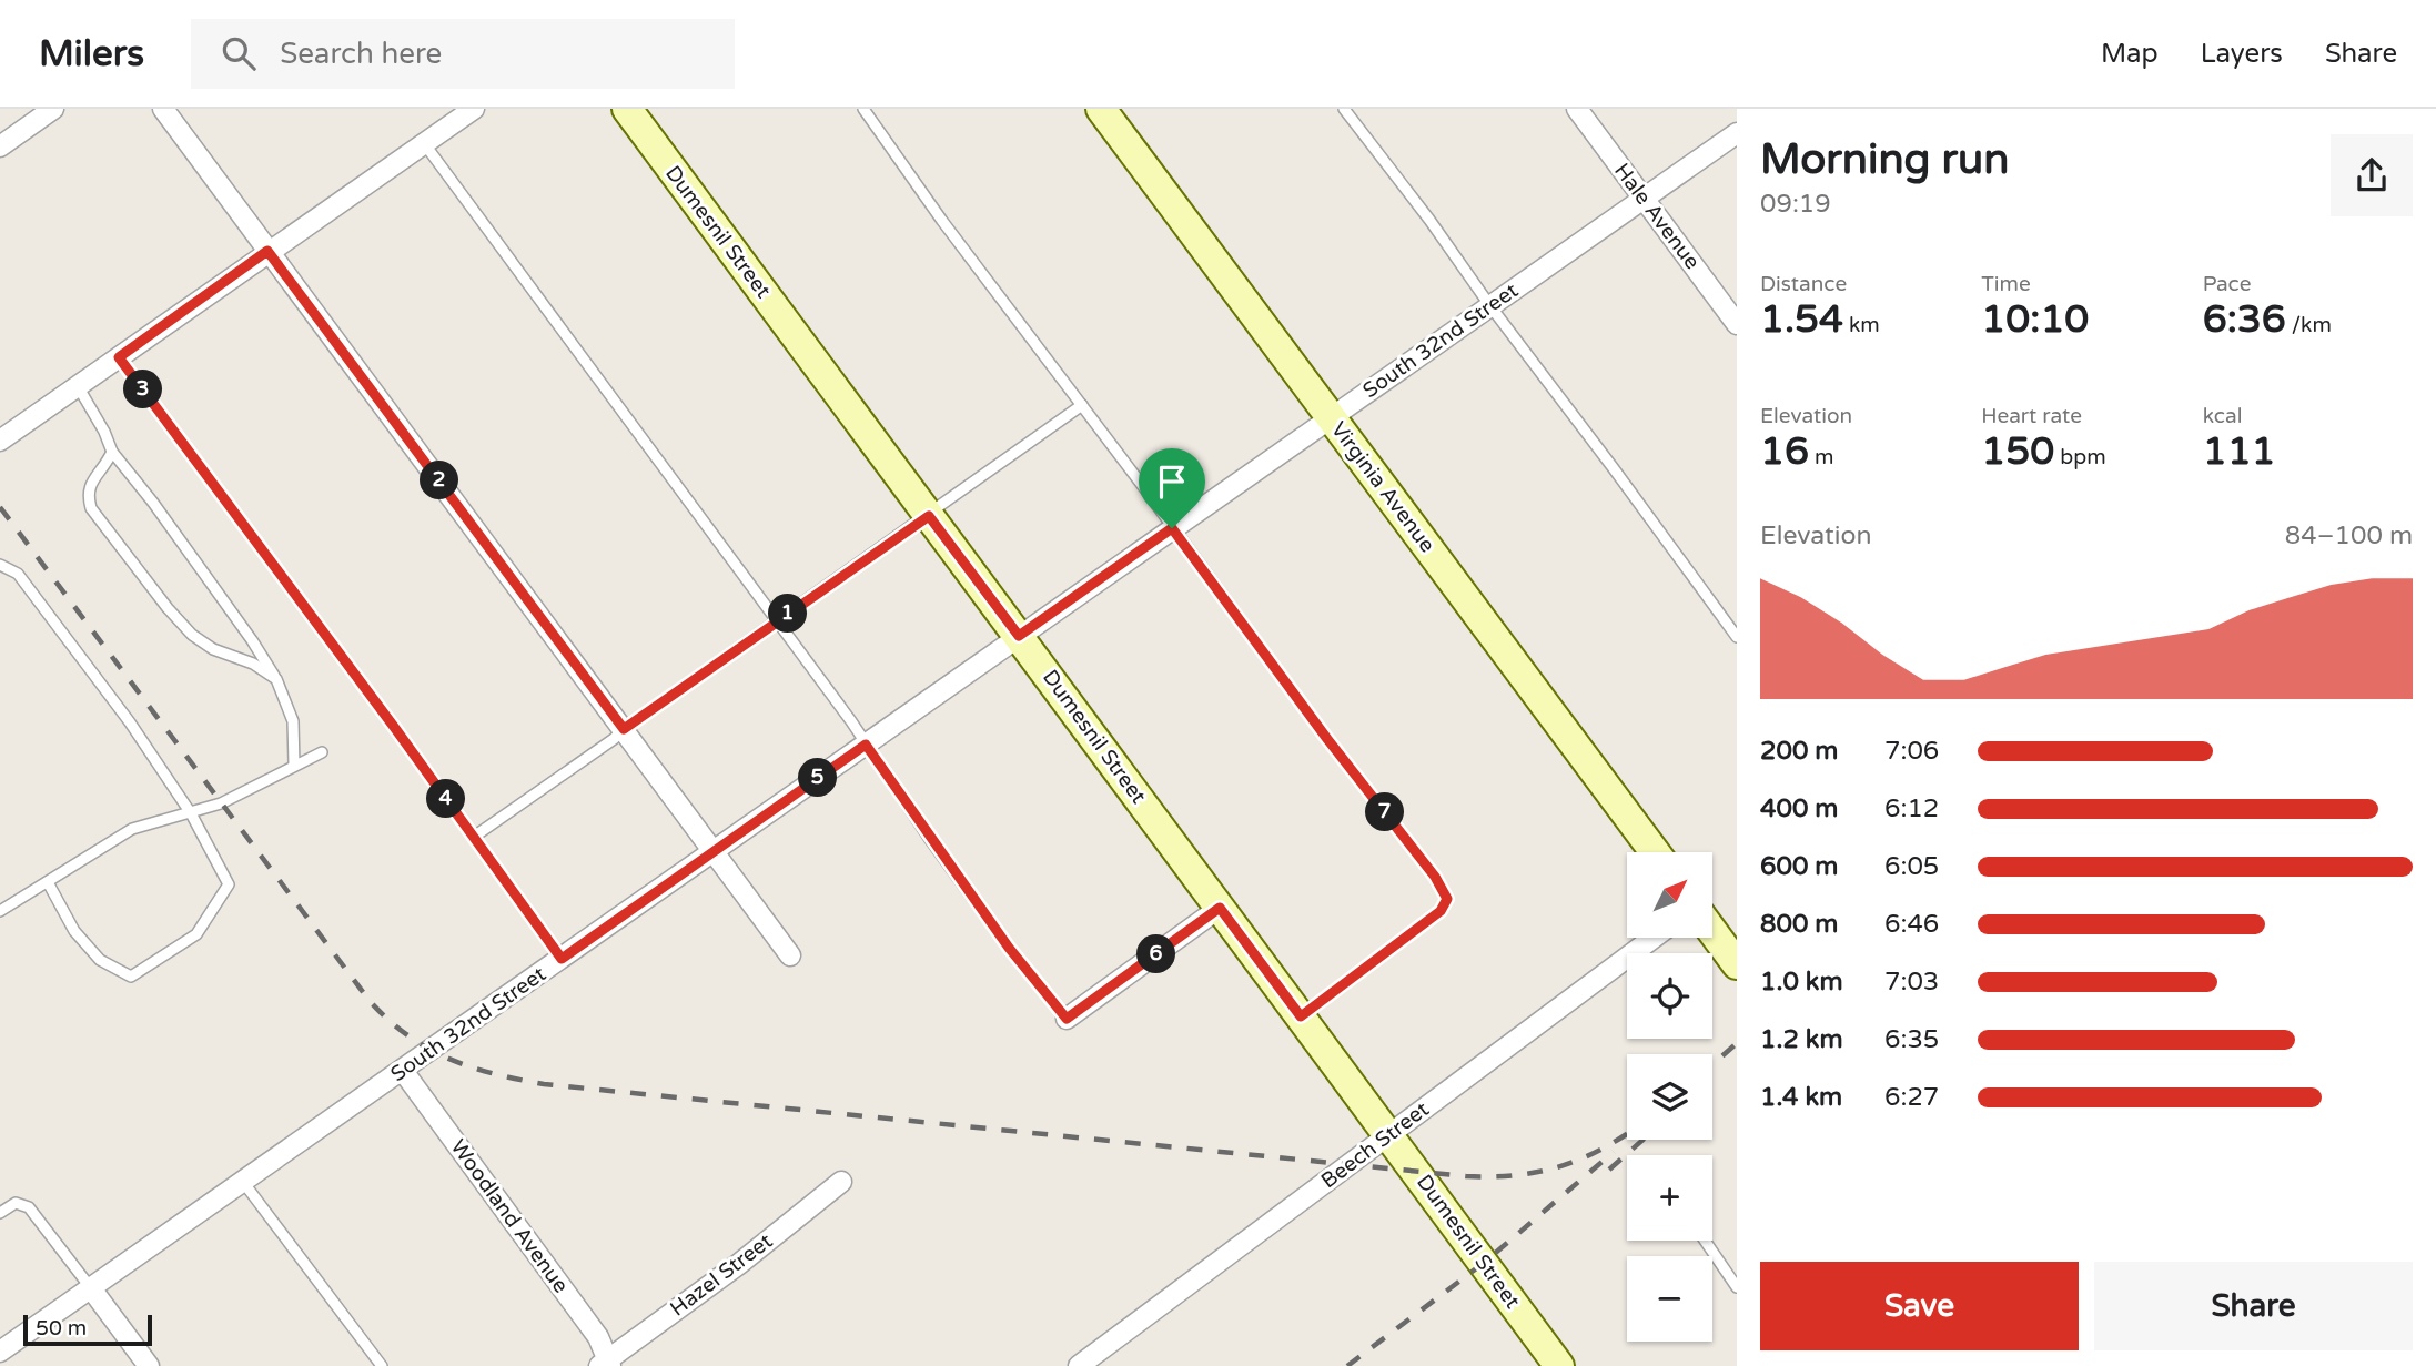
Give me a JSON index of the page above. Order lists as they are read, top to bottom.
{
  "streets": {
    "main road": ["Dumesnil Street", "Virginia Avenue"],
    "street": [
      "Hale Avenue",
      "South 32nd Street",
      "Beech Street",
      "Woodland Avenue",
      "Hazel Street"
    ]
  },
  "crossings": [
    ["Hale Avenue", "South 32nd Street"],
    ["Dumesnil Street", "South 32nd Street"],
    ["Dumesnil Street", "Beech Street"],
    ["South 32nd Street", "Virginia Avenue"],
    ["South 32nd Street", "Woodland Avenue"],
    ["Woodland Avenue", "Hazel Street"]
  ],
  "scale_bar": "50 m",
  "north": "top right",
  "page": {
    "header": "Milers",
    "search": "Search here",
    "nav": ["Map", "Layers", "Share"],
    "heading": ["Morning run", "09:19"],
    "stats": [
      ["Distance", "1.54 km"],
      ["Time", "10:10"],
      ["Pace", "6:36 /km"],
      ["Elevation", "16 m"],
      ["Heart rate", "150 bpm"],
      ["kcal", "111"]
    ],
    "pins": [
      "3",
      "2",
      "1",
      "5",
      "4",
      "7",
      "6"
    ],
    "chart": ["Elevation", "84–100 m"],
    "list": [
      {
        "name": "200 m",
        "note": "7:06"
      },
      {
        "name": "400 m",
        "note": "6:12"
      },
      {
        "name": "600 m",
        "note": "6:05"
      },
      {
        "name": "800 m",
        "note": "6:46"
      },
      {
        "name": "1.0 km",
        "note": "7:03"
      },
      {
        "name": "1.2 km",
        "note": "6:35"
      },
      {
        "name": "1.4 km",
        "note": "6:27"
      }
    ],
    "map_buttons": ["+", "−"],
    "buttons": ["Save", "Share"],
    "scale": "50 m"
  }
}
